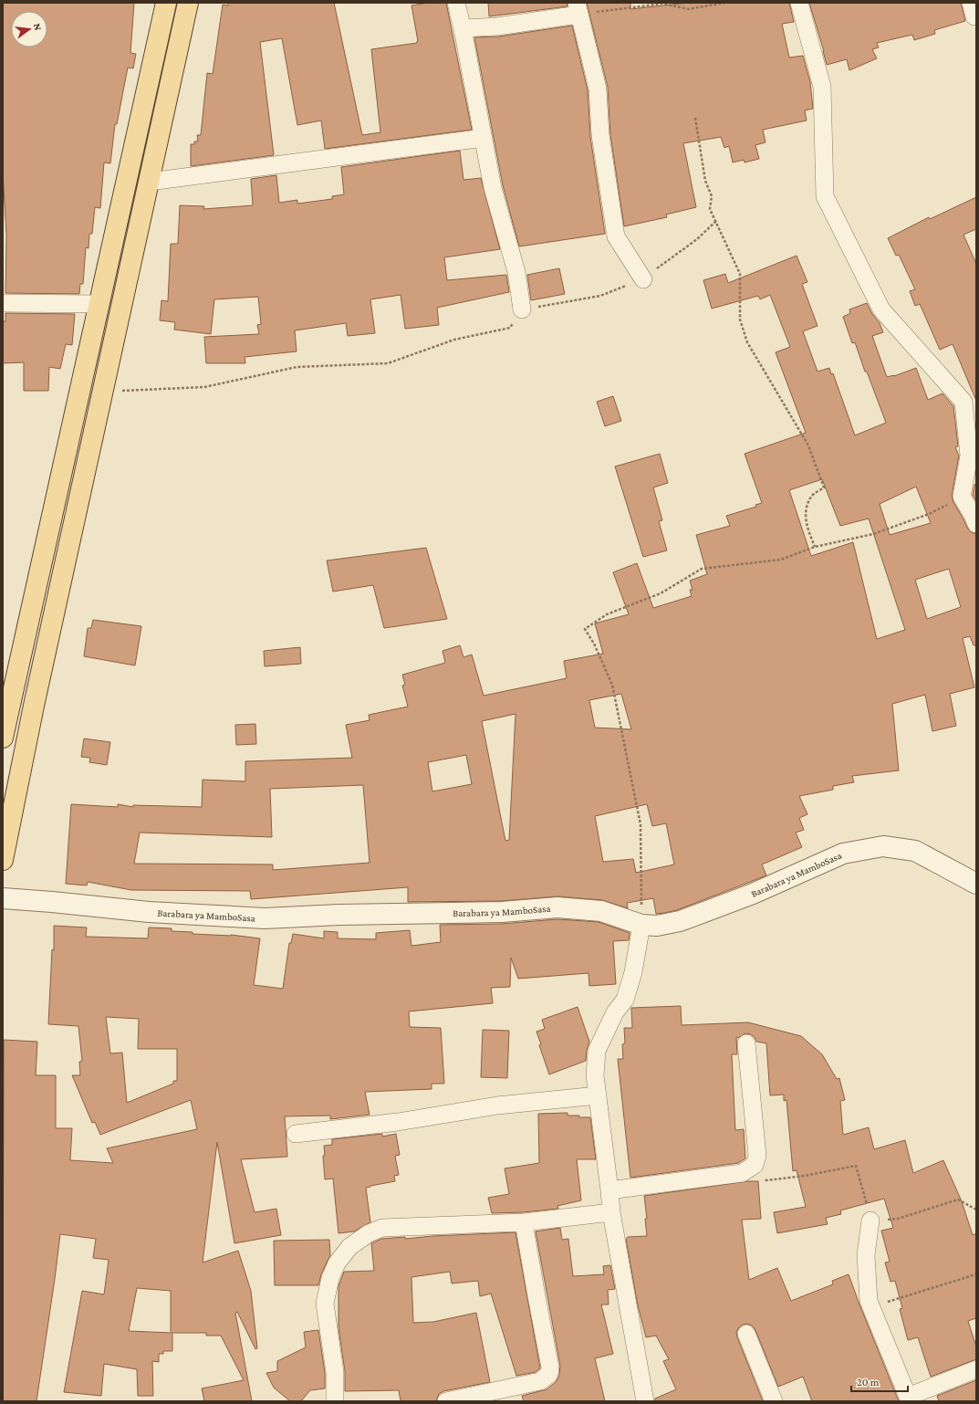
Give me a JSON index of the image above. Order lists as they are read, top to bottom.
{
  "streets": {
    "street": ["Barabara ya MamboSasa"]
  },
  "scale_bar": "20 m",
  "north": "right"
}
